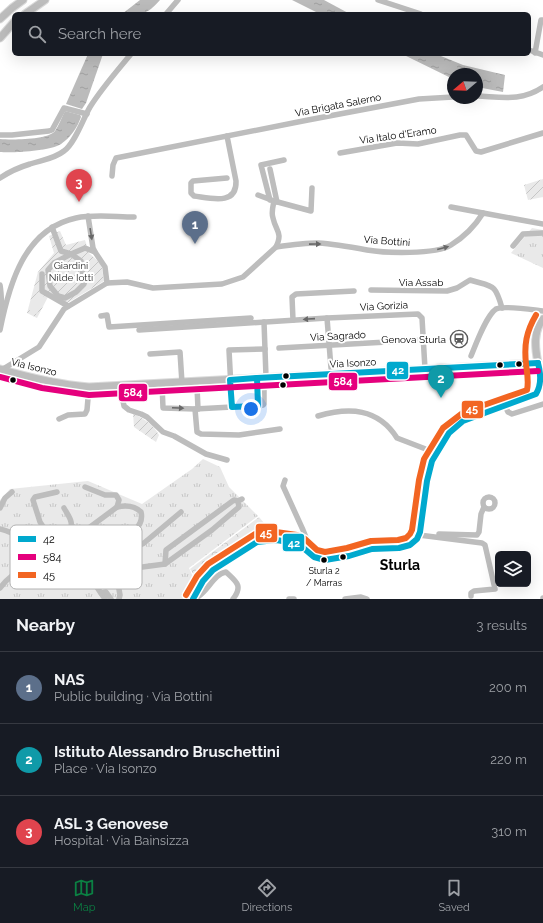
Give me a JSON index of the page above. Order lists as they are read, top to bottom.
{
  "streets": {
    "main road": ["Via Isonzo"],
    "street": [
      "Via Brigata Salerno",
      "Via Italo d'Eramo",
      "Via Bottini",
      "Via Assab",
      "Via Gorizia",
      "Via Sagrado"
    ]
  },
  "crossings": [
    ["Via Gorizia", "Via Sagrado"],
    ["Via Gorizia", "Via Isonzo"]
  ],
  "one_way": ["Via Bottini"],
  "districts": ["Sturla"],
  "parks": ["Giardini Nilde Iotti"],
  "places": {
    "station": ["Genova Sturla"],
    "other": ["Sturla 2 / Marras"]
  },
  "lines": ["transit line 45", "transit line 42", "transit line 584"],
  "legend": ["42", "584", "45"],
  "north": "left",
  "page": {
    "search": "Search here",
    "pins": ["3", "1", "2"],
    "heading": ["Nearby", "3 results"],
    "list": [
      {
        "mark": "1",
        "name": "NAS",
        "note": "Public building · Via Bottini",
        "value": "200 m"
      },
      {
        "mark": "2",
        "name": "Istituto Alessandro Bruschettini",
        "note": "Place · Via Isonzo",
        "value": "220 m"
      },
      {
        "mark": "3",
        "name": "ASL 3 Genovese",
        "note": "Hospital · Via Bainsizza",
        "value": "310 m"
      }
    ],
    "nav": ["Map", "Directions", "Saved"]
  }
}
